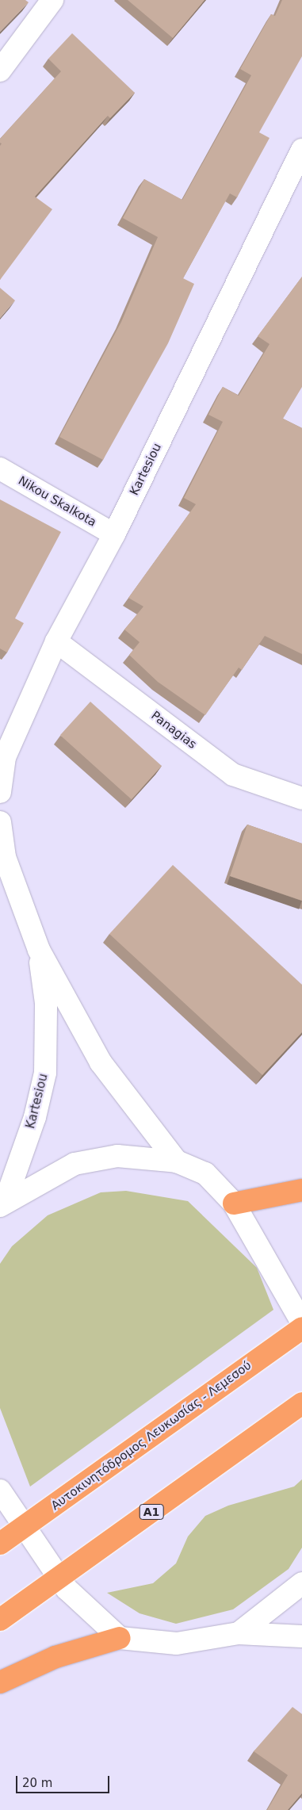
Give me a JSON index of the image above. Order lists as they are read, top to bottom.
{
  "streets": {
    "highway": ["Αυτοκινητόδρομος Λευκωσίας - Λεμεσού", "A1"],
    "street": ["Kartesiou", "Nikou Skalkota", "Panagias"]
  },
  "crossings": [
    ["Kartesiou", "Nikou Skalkota"],
    ["Kartesiou", "Panagias"]
  ],
  "scale_bar": "20 m"
}
